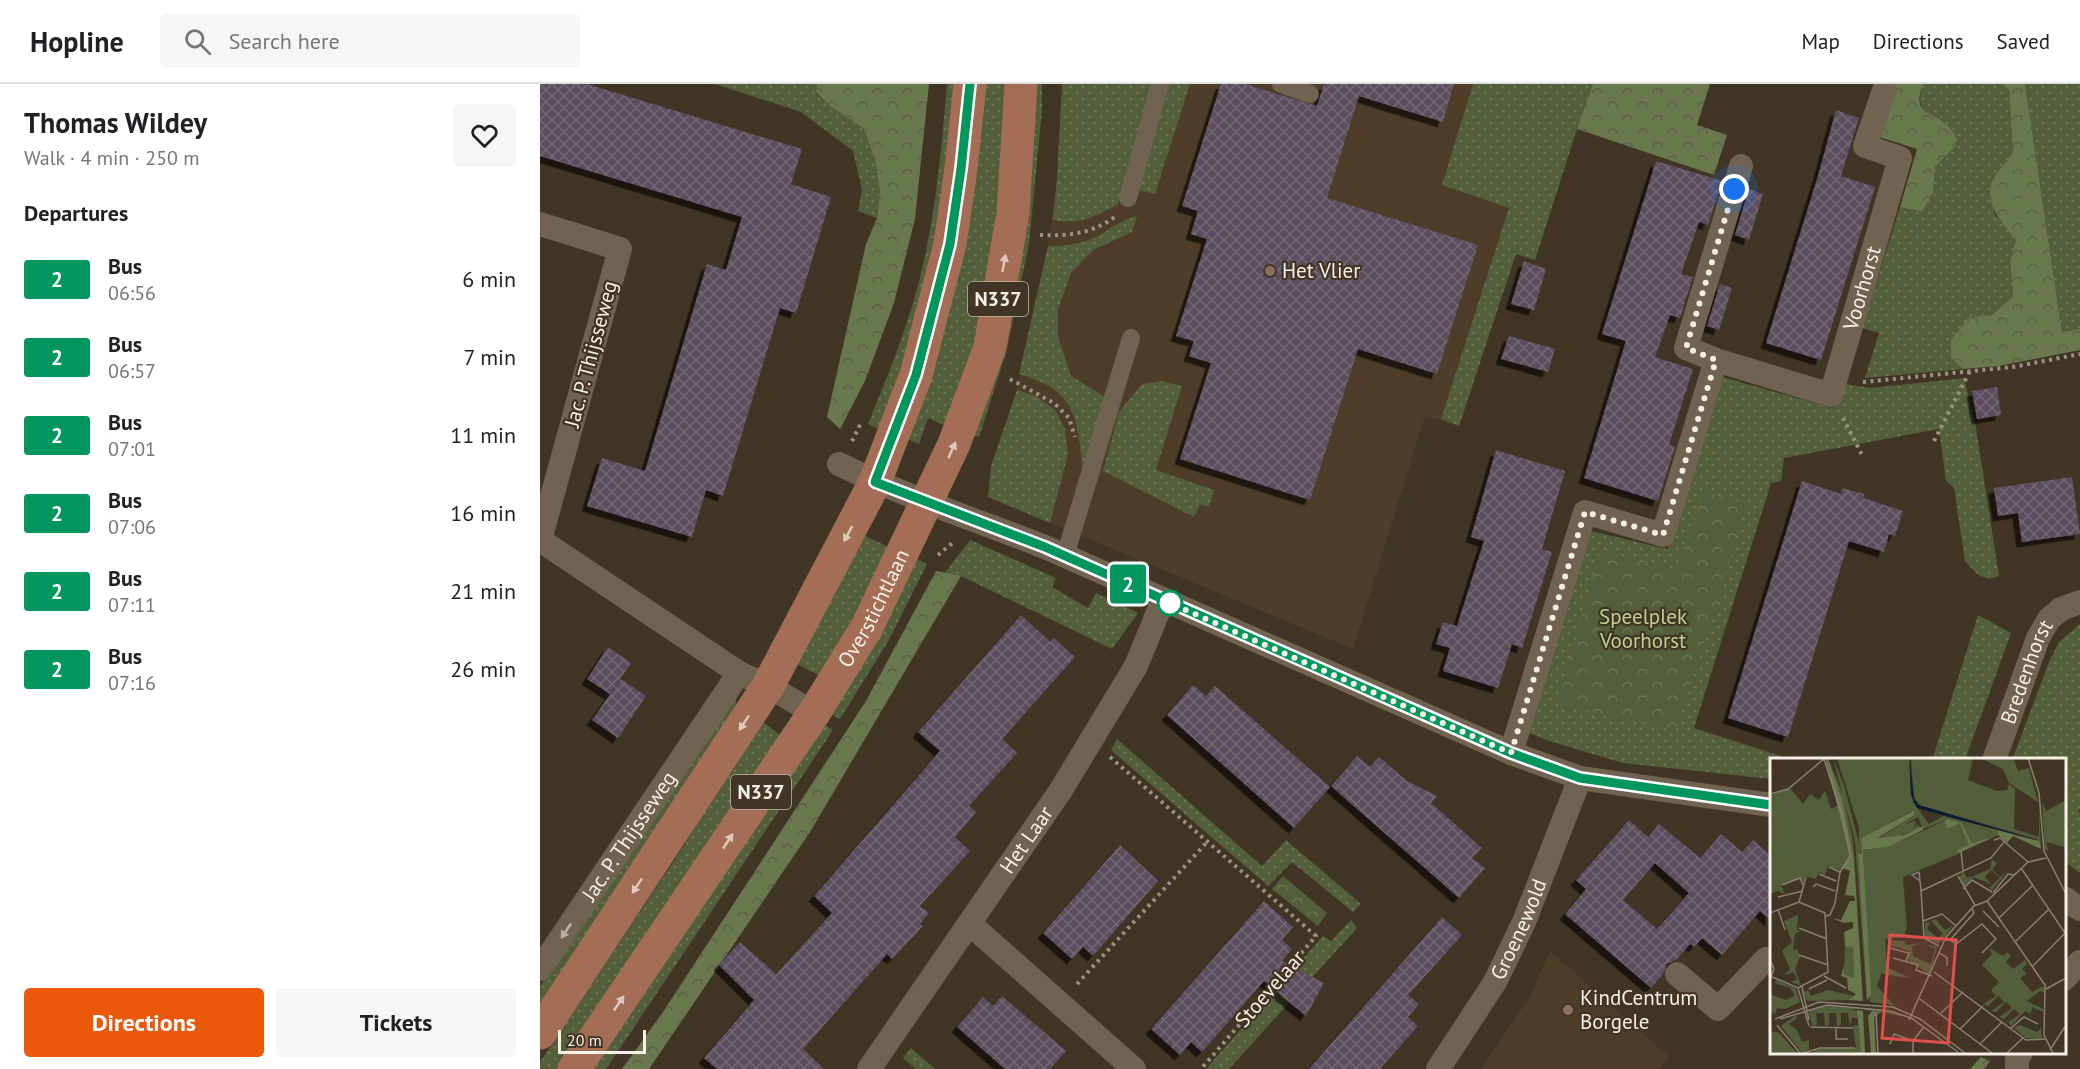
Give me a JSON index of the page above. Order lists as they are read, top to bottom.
{
  "streets": {
    "main road": ["N337", "Overstichtlaan"],
    "street": [
      "Voorhorst",
      "Jac. P. Thijsseweg",
      "Bredenhorst",
      "Het Laar",
      "Groenewold"
    ],
    "path": ["Stoevelaar"]
  },
  "crossings": [
    ["N337", "Jac. P. Thijsseweg"],
    ["Jac. P. Thijsseweg", "Overstichtlaan"],
    ["Het Laar", "Stoevelaar"]
  ],
  "parks": ["Speelplek Voorhorst"],
  "places": ["Het Vlier", "KindCentrum Borgele"],
  "lines": ["bus line 2"],
  "scale_bar": "20 m",
  "page": {
    "header": "Hopline",
    "search": "Search here",
    "nav": ["Map", "Directions", "Saved"],
    "heading": [
      ["Thomas Wildey", "Walk · 4 min · 250 m"],
      "Departures"
    ],
    "on_map": "2",
    "list": [
      {
        "mark": "2",
        "name": "Bus",
        "note": "06:56",
        "value": "6 min"
      },
      {
        "mark": "2",
        "name": "Bus",
        "note": "06:57",
        "value": "7 min"
      },
      {
        "mark": "2",
        "name": "Bus",
        "note": "07:01",
        "value": "11 min"
      },
      {
        "mark": "2",
        "name": "Bus",
        "note": "07:06",
        "value": "16 min"
      },
      {
        "mark": "2",
        "name": "Bus",
        "note": "07:11",
        "value": "21 min"
      },
      {
        "mark": "2",
        "name": "Bus",
        "note": "07:16",
        "value": "26 min"
      }
    ],
    "buttons": ["Directions", "Tickets"],
    "scale": "20 m"
  }
}
